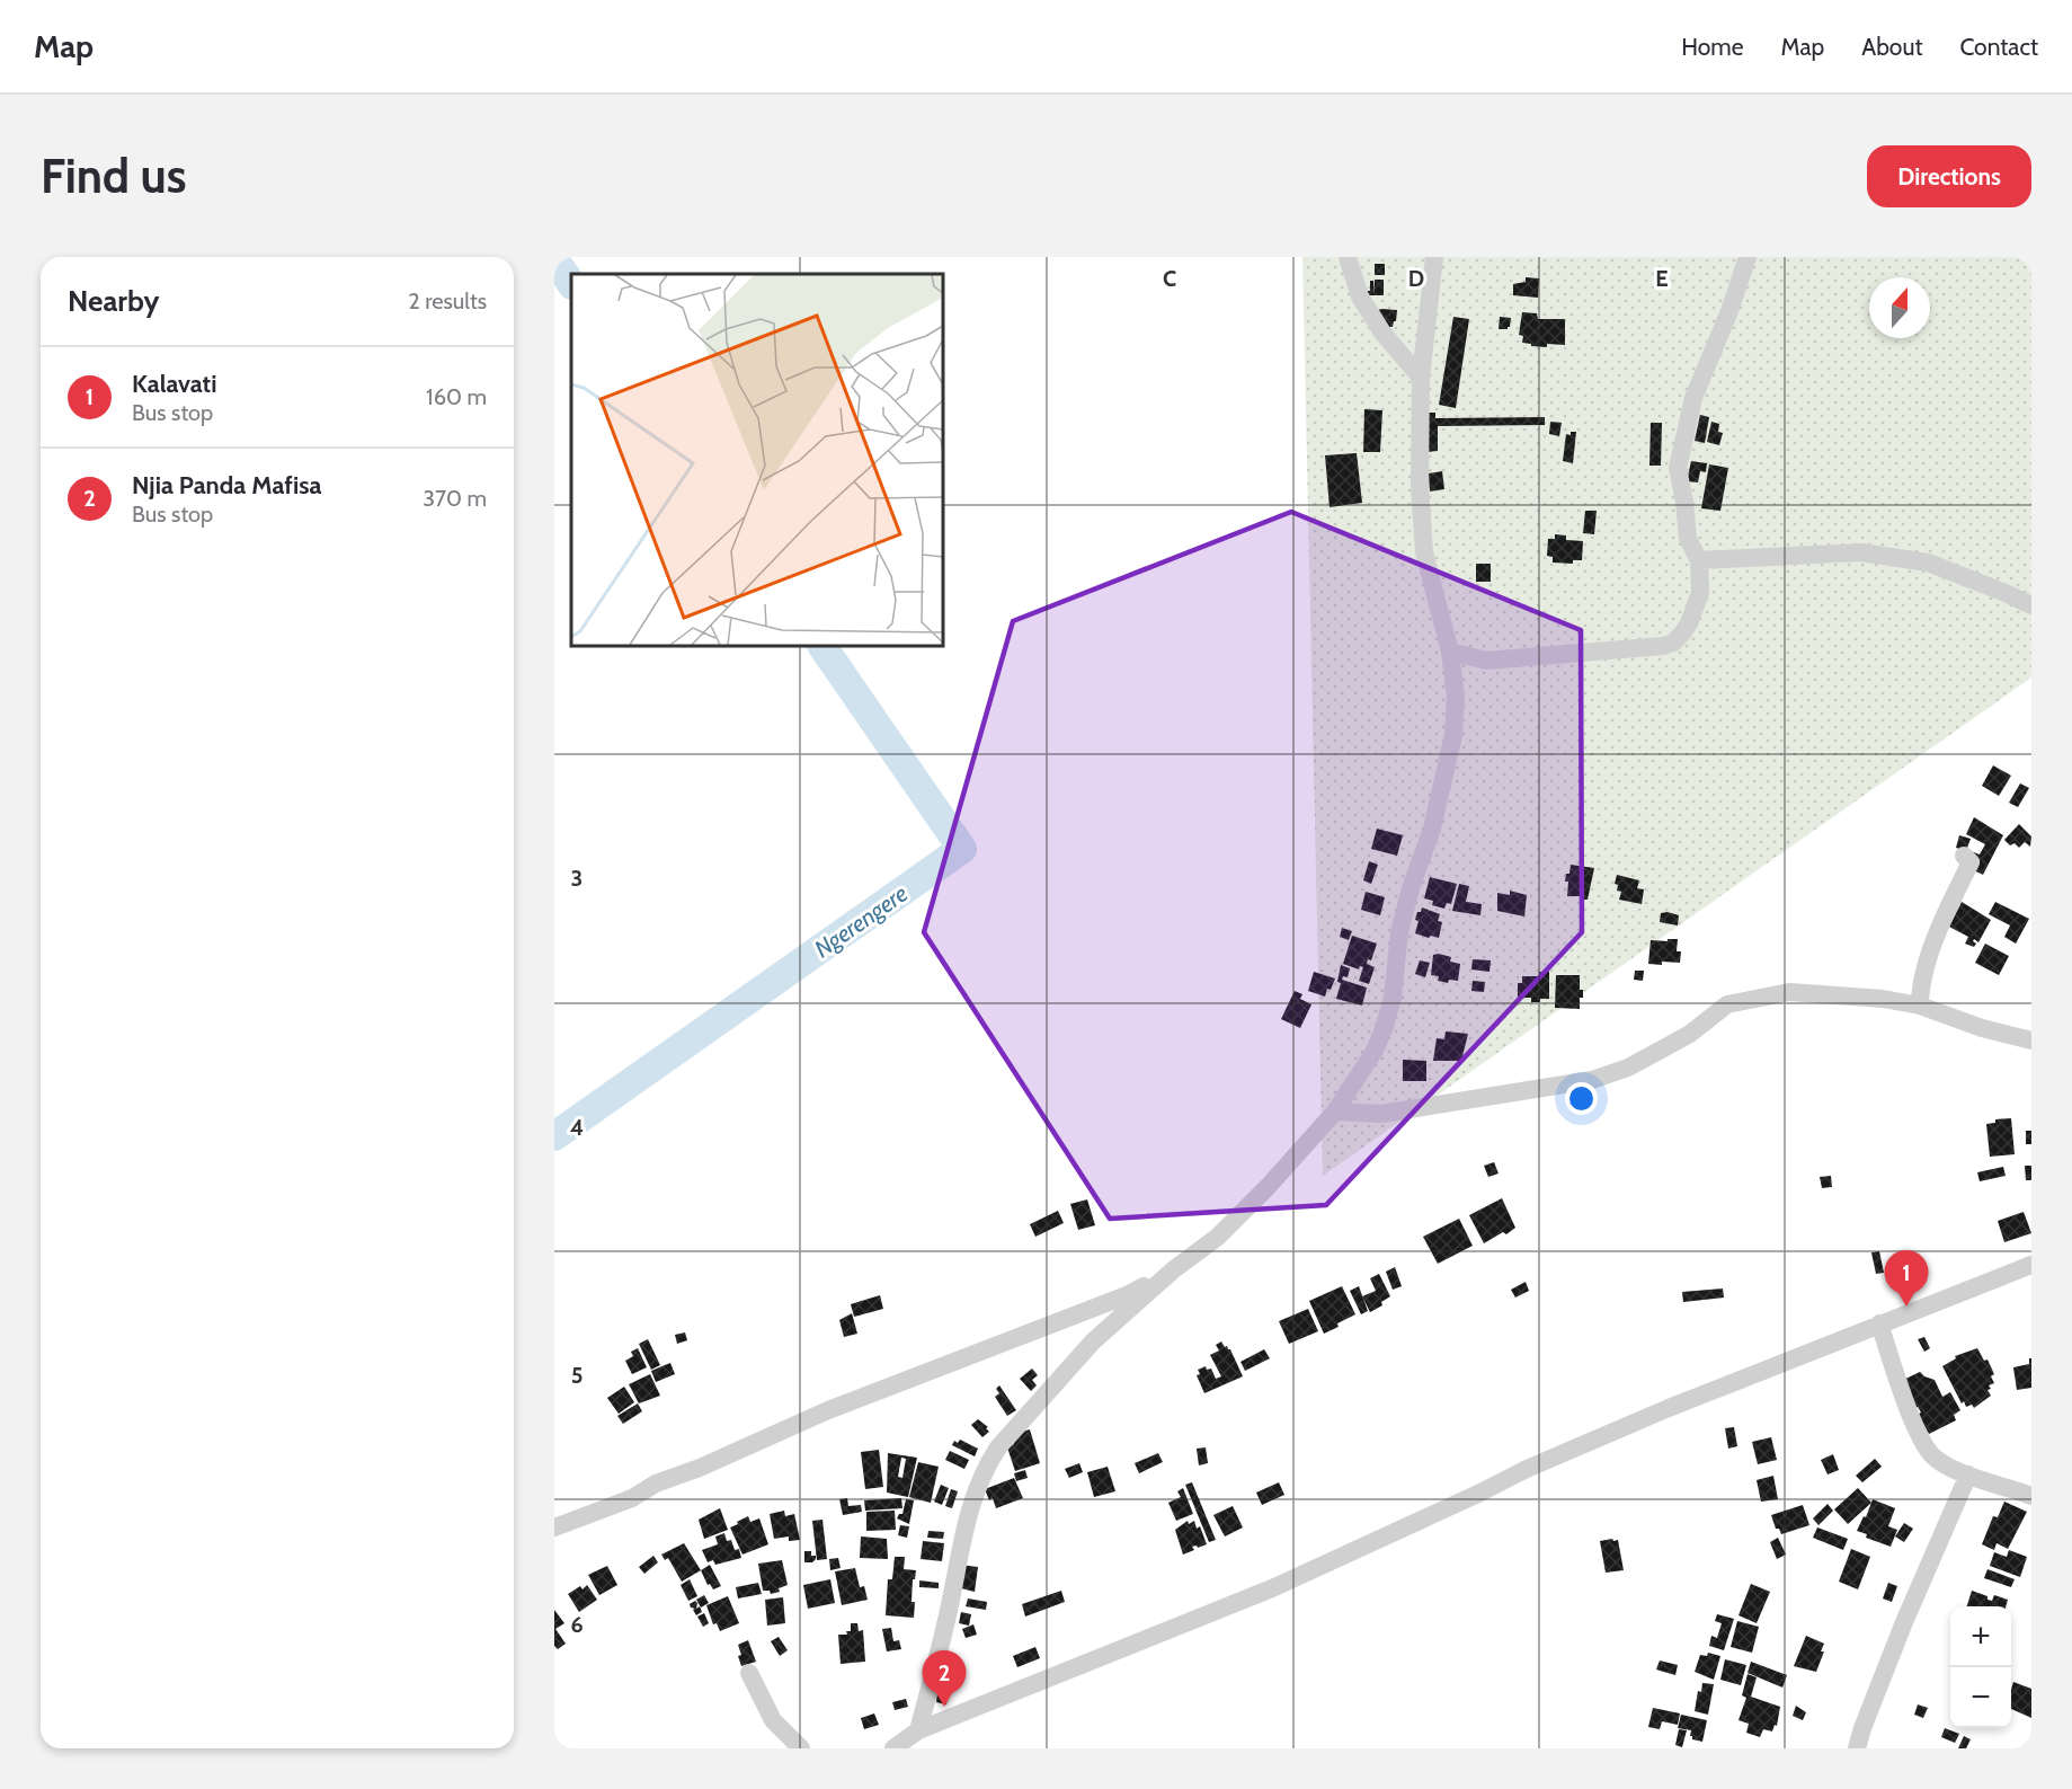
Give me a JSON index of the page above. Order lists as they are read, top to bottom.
{
  "water": ["Ngerengere"],
  "north": "top",
  "page": {
    "header": "Map",
    "nav": [
      "Home",
      "Map",
      "About",
      "Contact"
    ],
    "buttons": "Directions",
    "title": "Find us",
    "heading": ["Nearby", "2 results"],
    "list": [
      {
        "mark": "1",
        "name": "Kalavati",
        "note": "Bus stop",
        "value": "160 m"
      },
      {
        "mark": "2",
        "name": "Njia Panda Mafisa",
        "note": "Bus stop",
        "value": "370 m"
      }
    ],
    "pins": ["1", "2"],
    "map_buttons": ["+", "−"]
  },
  "grid": {
    "columns": ["C", "D", "E"],
    "rows": [
      "3",
      "4",
      "5",
      "6"
    ]
  }
}
